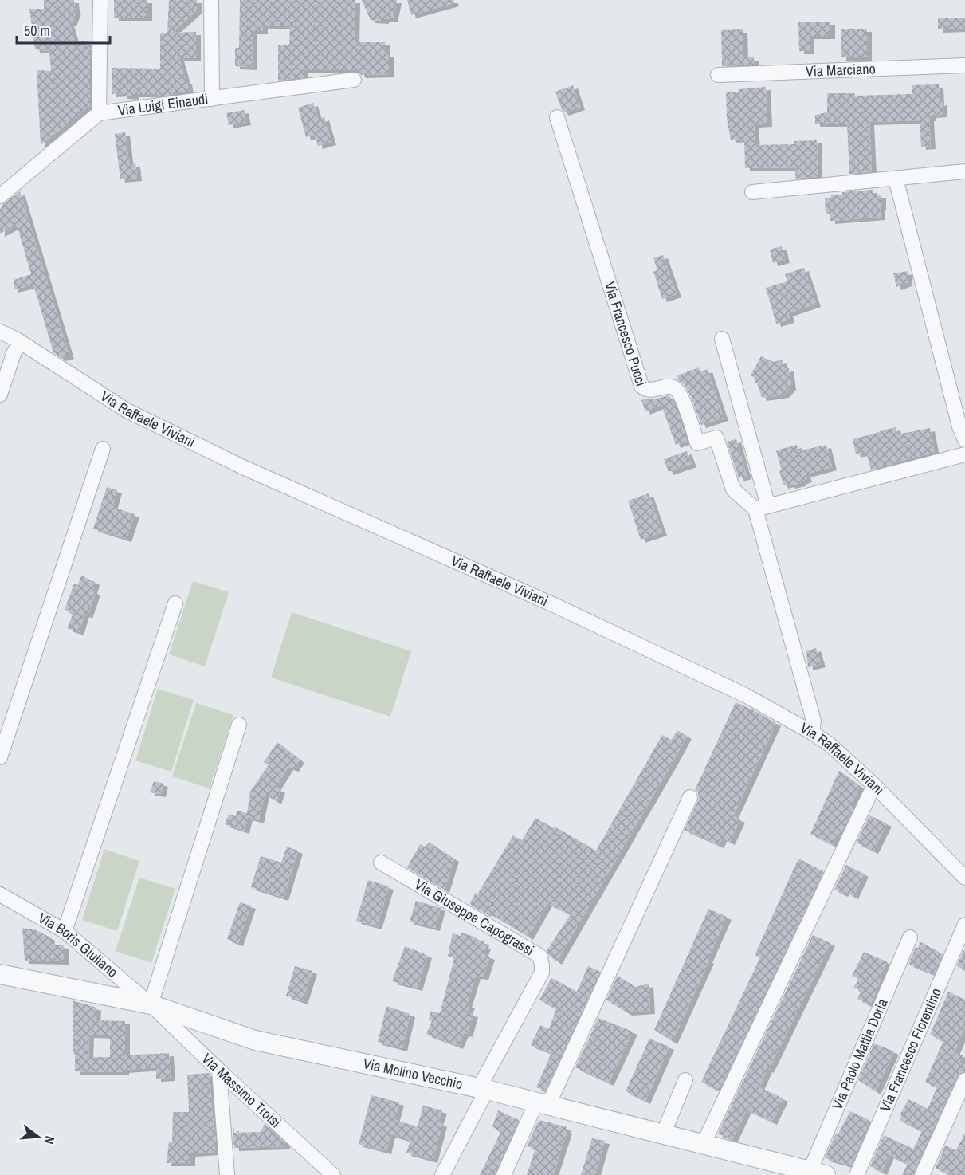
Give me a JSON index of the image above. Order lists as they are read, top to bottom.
{
  "streets": {
    "street": [
      "Via Marciano",
      "Via Luigi Einaudi",
      "Via Francesco Pucci",
      "Via Raffaele Viviani",
      "Via Giuseppe Capograssi",
      "Via Boris Giuliano",
      "Via Francesco Fiorentino",
      "Via Paolo Mattia Doria",
      "Via Molino Vecchio",
      "Via Massimo Troisi"
    ]
  },
  "crossings": [
    ["Via Giuseppe Capograssi", "Via Molino Vecchio"],
    ["Via Boris Giuliano", "Via Molino Vecchio"],
    ["Via Boris Giuliano", "Via Massimo Troisi"],
    ["Via Paolo Mattia Doria", "Via Molino Vecchio"],
    ["Via Molino Vecchio", "Via Massimo Troisi"]
  ],
  "scale_bar": "50 m",
  "north": "right"
}
